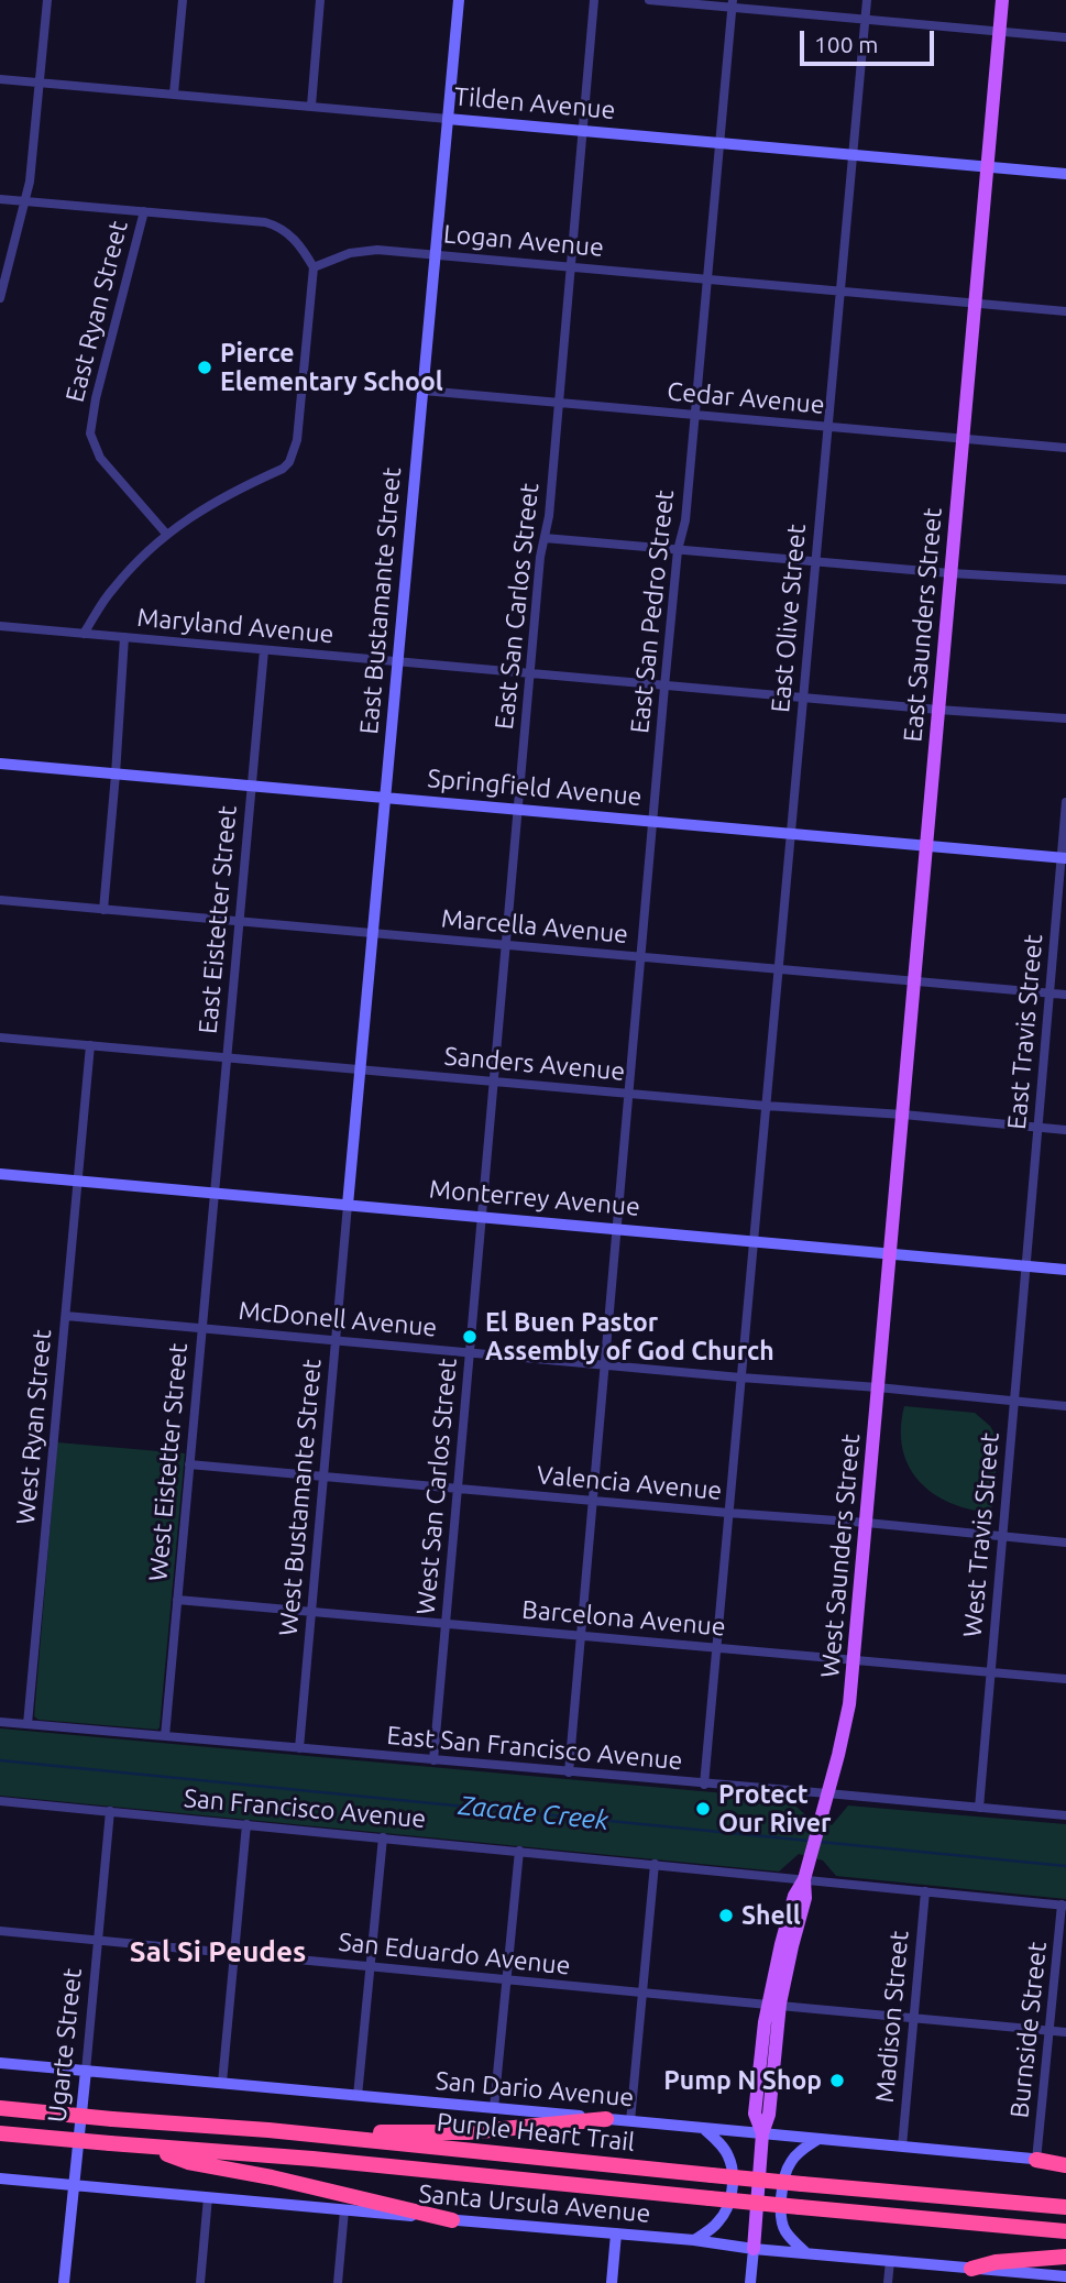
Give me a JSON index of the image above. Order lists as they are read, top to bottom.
{
  "streets": {
    "highway": ["Purple Heart Trail"],
    "main road": [
      "Tilden Avenue",
      "East Bustamante Street",
      "East Saunders Street",
      "Springfield Avenue",
      "Monterrey Avenue",
      "West Saunders Street",
      "Ugarte Street",
      "San Dario Avenue",
      "Santa Ursula Avenue"
    ],
    "street": [
      "Logan Avenue",
      "East Ryan Street",
      "Cedar Avenue",
      "East San Carlos Street",
      "East San Pedro Street",
      "East Olive Street",
      "Maryland Avenue",
      "East Eistetter Street",
      "Marcella Avenue",
      "East Travis Street",
      "Sanders Avenue",
      "McDonell Avenue",
      "West Ryan Street",
      "West Eistetter Street",
      "Valencia Avenue",
      "West San Carlos Street",
      "West Bustamante Street",
      "West Travis Street",
      "Barcelona Avenue",
      "East San Francisco Avenue",
      "San Francisco Avenue",
      "San Eduardo Avenue",
      "Madison Street",
      "Burnside Street"
    ]
  },
  "crossings": [
    ["Tilden Avenue", "East Bustamante Street"],
    ["Tilden Avenue", "East San Carlos Street"],
    ["Tilden Avenue", "East San Pedro Street"],
    ["Tilden Avenue", "East Olive Street"],
    ["Tilden Avenue", "East Saunders Street"],
    ["Logan Avenue", "East Bustamante Street"],
    ["Logan Avenue", "East San Carlos Street"],
    ["Logan Avenue", "East San Pedro Street"],
    ["Logan Avenue", "East Olive Street"],
    ["Logan Avenue", "East Saunders Street"],
    ["Cedar Avenue", "East Bustamante Street"],
    ["Cedar Avenue", "East San Carlos Street"],
    ["Cedar Avenue", "East San Pedro Street"],
    ["Cedar Avenue", "East Olive Street"],
    ["Cedar Avenue", "East Saunders Street"],
    ["East Bustamante Street", "Maryland Avenue"],
    ["East Bustamante Street", "Springfield Avenue"],
    ["East Bustamante Street", "Marcella Avenue"],
    ["East Bustamante Street", "Sanders Avenue"],
    ["East Bustamante Street", "Monterrey Avenue"],
    ["East Bustamante Street", "West Bustamante Street"],
    ["East San Carlos Street", "Maryland Avenue"],
    ["East San Carlos Street", "Springfield Avenue"],
    ["East San Carlos Street", "Marcella Avenue"],
    ["East San Carlos Street", "Sanders Avenue"],
    ["East San Carlos Street", "Monterrey Avenue"],
    ["East San Carlos Street", "West San Carlos Street"],
    ["East San Pedro Street", "Maryland Avenue"],
    ["East San Pedro Street", "Springfield Avenue"],
    ["East San Pedro Street", "Marcella Avenue"],
    ["East San Pedro Street", "Sanders Avenue"],
    ["East San Pedro Street", "Monterrey Avenue"],
    ["East San Pedro Street", "McDonell Avenue"],
    ["East San Pedro Street", "Valencia Avenue"],
    ["East San Pedro Street", "Barcelona Avenue"],
    ["East San Pedro Street", "East San Francisco Avenue"],
    ["East Olive Street", "Maryland Avenue"],
    ["East Olive Street", "Springfield Avenue"],
    ["East Olive Street", "Marcella Avenue"],
    ["East Olive Street", "Sanders Avenue"],
    ["East Olive Street", "Monterrey Avenue"],
    ["East Olive Street", "McDonell Avenue"],
    ["East Olive Street", "Valencia Avenue"],
    ["East Olive Street", "Barcelona Avenue"],
    ["East Olive Street", "East San Francisco Avenue"],
    ["East Saunders Street", "Maryland Avenue"],
    ["East Saunders Street", "Springfield Avenue"],
    ["East Saunders Street", "Marcella Avenue"],
    ["East Saunders Street", "Sanders Avenue"],
    ["East Saunders Street", "Monterrey Avenue"],
    ["East Saunders Street", "West Saunders Street"],
    ["Maryland Avenue", "East Eistetter Street"],
    ["Springfield Avenue", "East Eistetter Street"],
    ["Springfield Avenue", "East Travis Street"],
    ["East Eistetter Street", "Marcella Avenue"],
    ["East Eistetter Street", "Sanders Avenue"],
    ["East Eistetter Street", "Monterrey Avenue"],
    ["East Eistetter Street", "West Eistetter Street"],
    ["Marcella Avenue", "East Travis Street"],
    ["East Travis Street", "Sanders Avenue"],
    ["East Travis Street", "Monterrey Avenue"],
    ["East Travis Street", "West Travis Street"],
    ["Monterrey Avenue", "West Ryan Street"],
    ["Monterrey Avenue", "West Eistetter Street"],
    ["Monterrey Avenue", "West San Carlos Street"],
    ["Monterrey Avenue", "West Bustamante Street"],
    ["Monterrey Avenue", "West Travis Street"],
    ["Monterrey Avenue", "West Saunders Street"],
    ["McDonell Avenue", "West Ryan Street"],
    ["McDonell Avenue", "West Eistetter Street"],
    ["McDonell Avenue", "West San Carlos Street"],
    ["McDonell Avenue", "West Bustamante Street"],
    ["McDonell Avenue", "West Travis Street"],
    ["McDonell Avenue", "West Saunders Street"],
    ["West Ryan Street", "East San Francisco Avenue"],
    ["West Eistetter Street", "Valencia Avenue"],
    ["West Eistetter Street", "Barcelona Avenue"],
    ["West Eistetter Street", "East San Francisco Avenue"],
    ["Valencia Avenue", "West San Carlos Street"],
    ["Valencia Avenue", "West Bustamante Street"],
    ["Valencia Avenue", "West Travis Street"],
    ["Valencia Avenue", "West Saunders Street"],
    ["West San Carlos Street", "Barcelona Avenue"],
    ["West San Carlos Street", "East San Francisco Avenue"],
    ["West Bustamante Street", "Barcelona Avenue"],
    ["West Bustamante Street", "East San Francisco Avenue"],
    ["West Travis Street", "Barcelona Avenue"],
    ["West Travis Street", "East San Francisco Avenue"],
    ["West Saunders Street", "Barcelona Avenue"],
    ["West Saunders Street", "East San Francisco Avenue"],
    ["West Saunders Street", "San Francisco Avenue"],
    ["West Saunders Street", "San Eduardo Avenue"],
    ["West Saunders Street", "San Dario Avenue"],
    ["West Saunders Street", "Santa Ursula Avenue"],
    ["San Francisco Avenue", "Madison Street"],
    ["San Francisco Avenue", "Burnside Street"],
    ["San Francisco Avenue", "Ugarte Street"],
    ["San Eduardo Avenue", "Madison Street"],
    ["San Eduardo Avenue", "Burnside Street"],
    ["San Eduardo Avenue", "Ugarte Street"],
    ["Madison Street", "San Dario Avenue"],
    ["Burnside Street", "San Dario Avenue"],
    ["Ugarte Street", "San Dario Avenue"],
    ["Ugarte Street", "Santa Ursula Avenue"]
  ],
  "districts": ["Sal Si Peudes"],
  "water": ["Zacate Creek"],
  "places": [
    "Pierce Elementary School",
    "El Buen Pastor Assembly of God Church",
    "Protect Our River",
    "Shell",
    "Pump N Shop"
  ],
  "scale_bar": "100 m"
}
